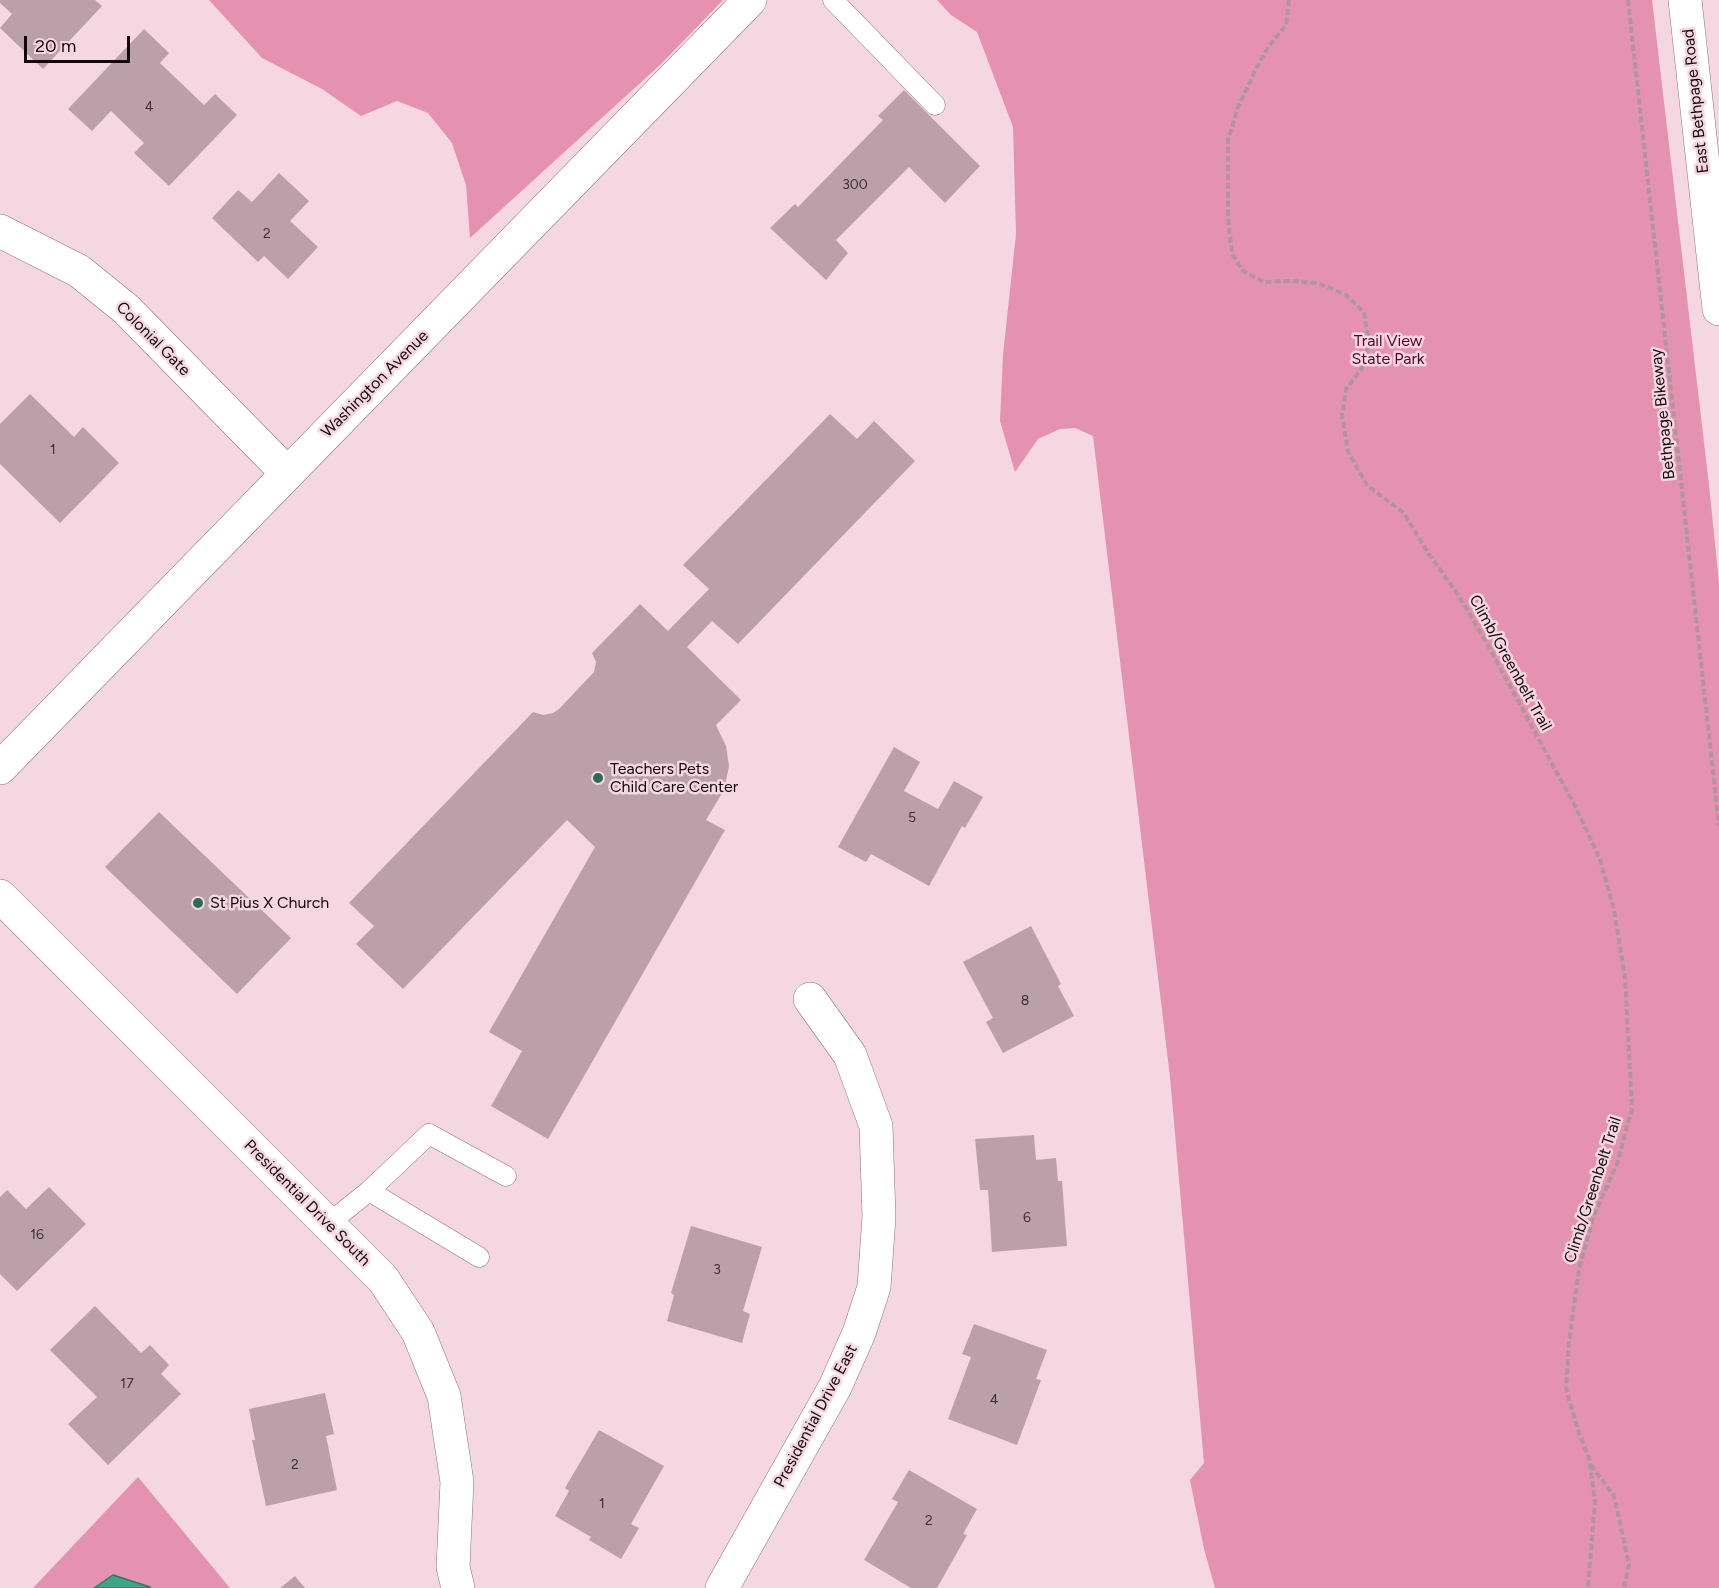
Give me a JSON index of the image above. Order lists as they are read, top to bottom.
{
  "streets": {
    "street": [
      "East Bethpage Road",
      "Colonial Gate",
      "Washington Avenue",
      "Presidential Drive South",
      "Presidential Drive East"
    ],
    "path": ["Bethpage Bikeway", "Climb/Greenbelt Trail"]
  },
  "crossings": [
    ["Colonial Gate", "Washington Avenue"]
  ],
  "parks": ["Trail View State Park"],
  "places": ["Teachers Pets Child Care Center", "St Pius X Church"],
  "house_numbers": [
    "4",
    "300",
    "2",
    "1",
    "5",
    "8",
    "6",
    "16",
    "3",
    "17",
    "4",
    "2",
    "1",
    "2"
  ],
  "scale_bar": "20 m"
}
